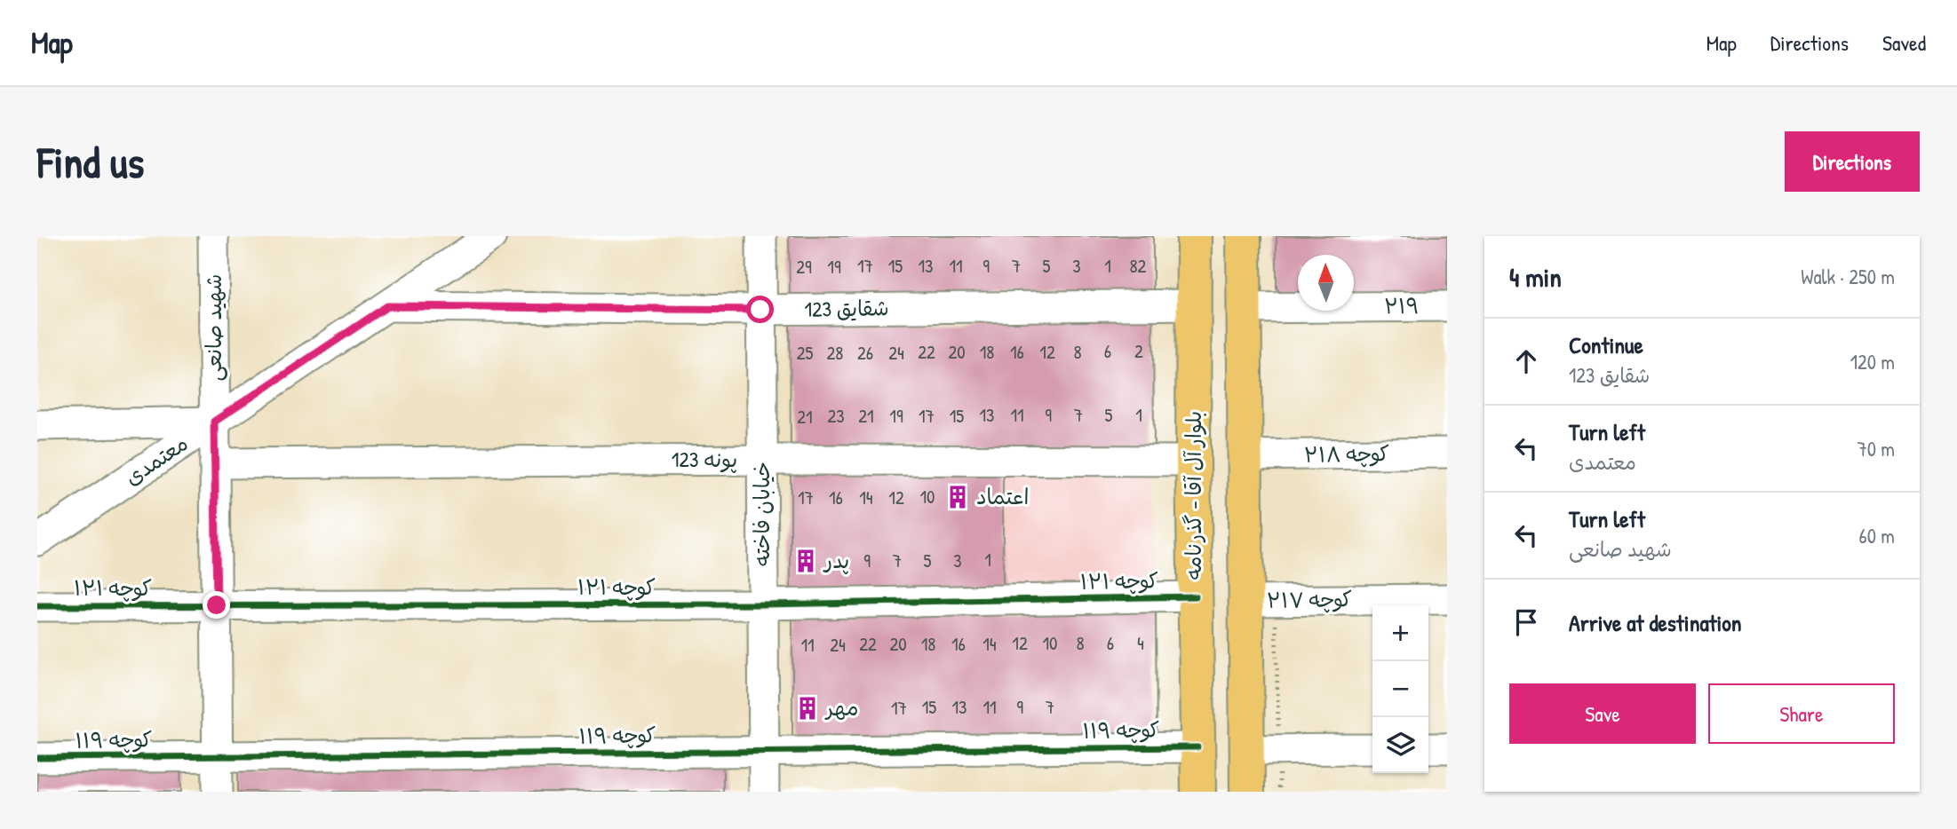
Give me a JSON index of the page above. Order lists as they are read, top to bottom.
{
  "streets": {
    "main road": ["بلوار آل آقا - گذرنامه"],
    "street": [
      "۲۱۹",
      "123 شقایق",
      "شهید صانعی",
      "کوچه ۲۱۸",
      "123 پونه",
      "معتمدی",
      "خیابان فاخته",
      "کوچه ۱۲۱",
      "کوچه ۲۱۷",
      "کوچه ۱۱۹"
    ]
  },
  "crossings": [
    ["123 شقایق", "معتمدی"],
    ["123 شقایق", "بلوار آل آقا - گذرنامه"],
    ["123 شقایق", "خیابان فاخته"],
    ["شهید صانعی", "123 پونه"],
    ["شهید صانعی", "معتمدی"],
    ["شهید صانعی", "کوچه ۱۲۱"],
    ["شهید صانعی", "کوچه ۱۱۹"],
    ["123 پونه", "بلوار آل آقا - گذرنامه"],
    ["123 پونه", "خیابان فاخته"],
    ["بلوار آل آقا - گذرنامه", "کوچه ۱۲۱"],
    ["بلوار آل آقا - گذرنامه", "کوچه ۱۱۹"],
    ["خیابان فاخته", "کوچه ۱۲۱"],
    ["خیابان فاخته", "کوچه ۱۱۹"]
  ],
  "places": {
    "building": ["اعتماد", "پدر", "مهر"]
  },
  "house_numbers": [
    "17",
    "15",
    "13",
    "11",
    "9",
    "7",
    "5",
    "3",
    "1",
    "82",
    "29",
    "19",
    "6",
    "2",
    "22",
    "20",
    "18",
    "16",
    "12",
    "8",
    "25",
    "28",
    "26",
    "24",
    "13",
    "11",
    "9",
    "7",
    "5",
    "1",
    "23",
    "21",
    "19",
    "17",
    "15",
    "21",
    "10",
    "17",
    "16",
    "14",
    "12",
    "1",
    "9",
    "7",
    "5",
    "3",
    "12",
    "10",
    "8",
    "6",
    "4",
    "22",
    "20",
    "18",
    "16",
    "14",
    "11",
    "24",
    "15",
    "13",
    "11",
    "9",
    "7",
    "17"
  ],
  "north": "top",
  "page": {
    "header": "Map",
    "nav": ["Map", "Directions", "Saved"],
    "buttons": [
      "Directions",
      ["Save", "Share"]
    ],
    "title": "Find us",
    "heading": ["4 min", "Walk · 250 m"],
    "list": [
      ["Continue", "123 شقایق", "120 m"],
      ["Turn left", "معتمدی", "70 m"],
      ["Turn left", "شهید صانعی", "60 m"],
      "Arrive at destination"
    ],
    "map_buttons": ["+", "−"]
  }
}
